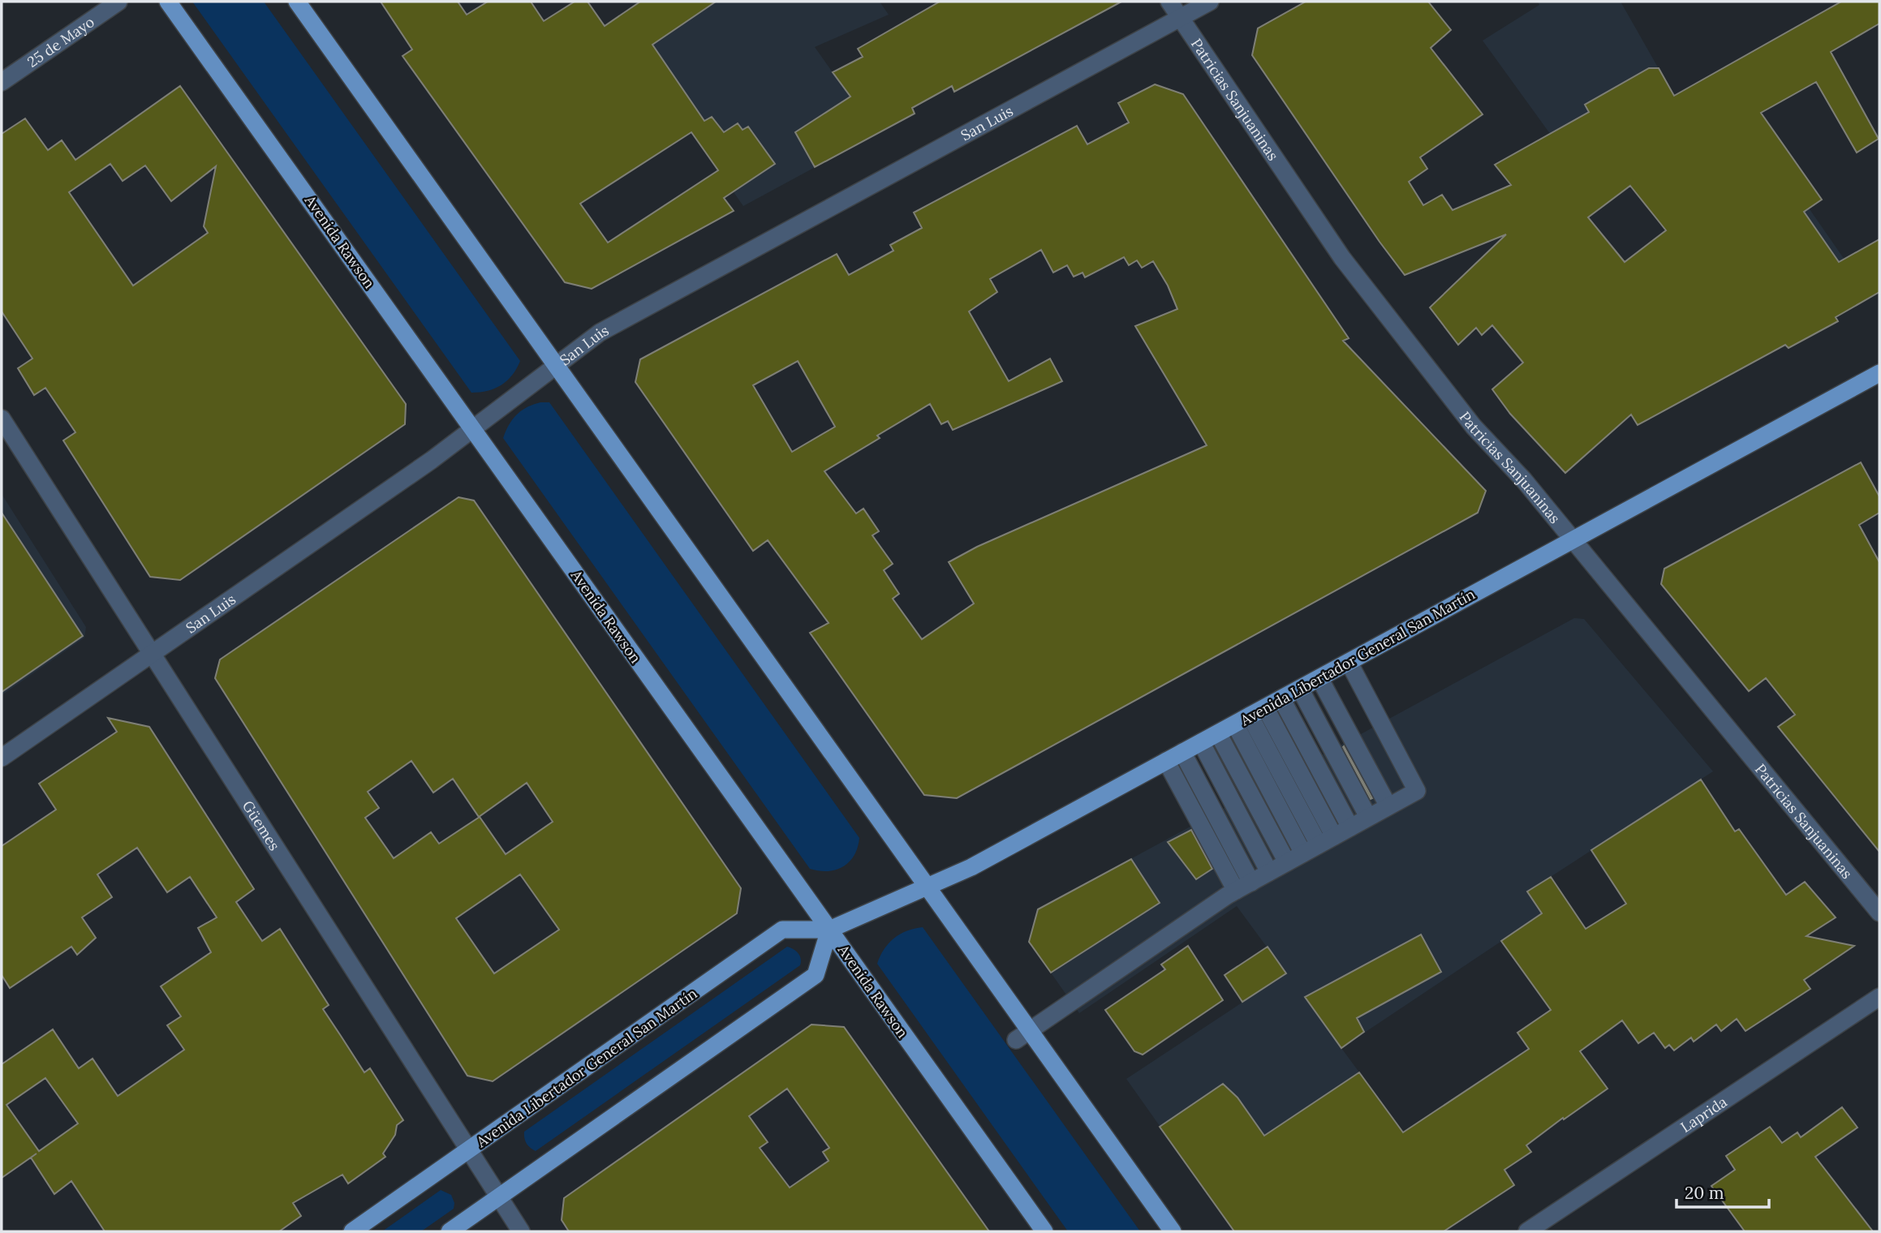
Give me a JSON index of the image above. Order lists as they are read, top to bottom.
{
  "streets": {
    "main road": ["Avenida Rawson", "Avenida Libertador General San Martín"],
    "street": [
      "25 de Mayo",
      "Patricias Sanjuaninas",
      "San Luis",
      "Güemes",
      "Laprida"
    ]
  },
  "crossings": [
    ["Patricias Sanjuaninas", "San Luis"],
    ["Patricias Sanjuaninas", "Avenida Libertador General San Martín"],
    ["San Luis", "Avenida Rawson"],
    ["San Luis", "Güemes"],
    ["Avenida Rawson", "Avenida Libertador General San Martín"],
    ["Avenida Libertador General San Martín", "Güemes"]
  ],
  "scale_bar": "20 m"
}
